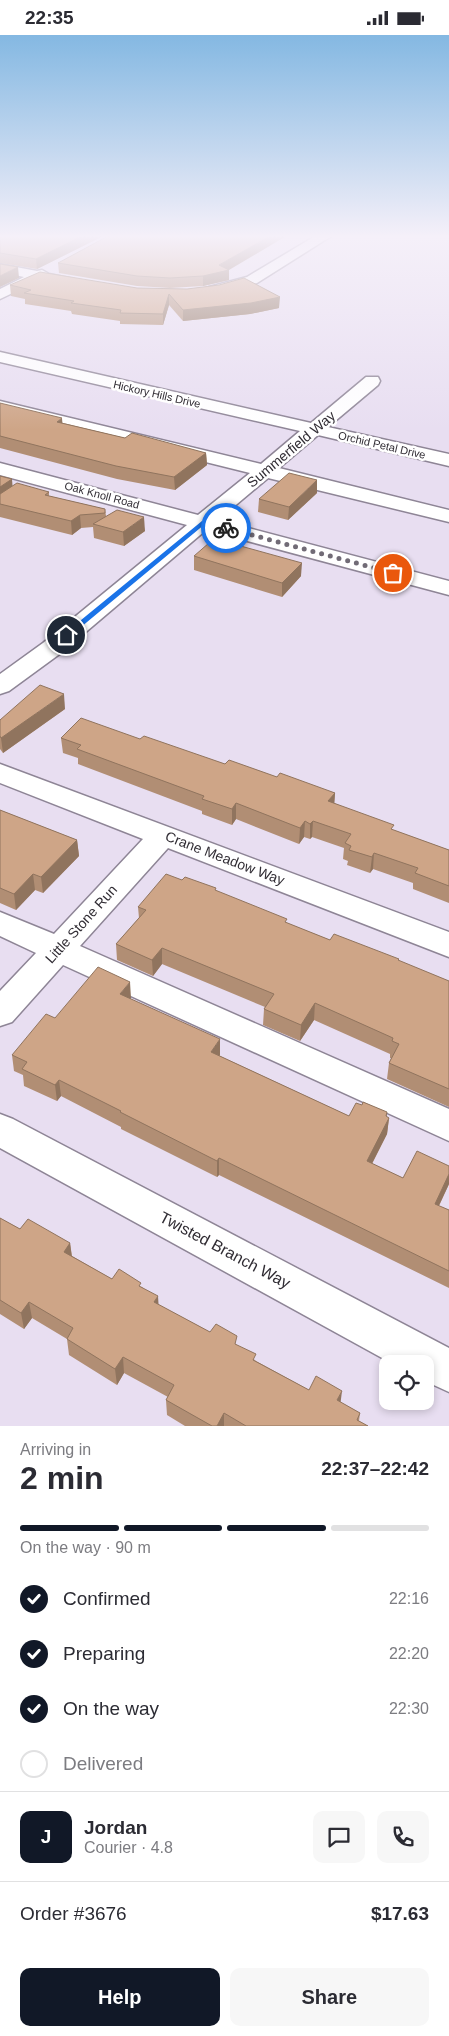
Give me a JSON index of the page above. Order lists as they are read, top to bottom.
{
  "streets": {
    "street": [
      "Hickory Hills Drive",
      "Orchid Petal Drive",
      "Summerfield Way",
      "Oak Knoll Road",
      "Crane Meadow Way",
      "Little Stone Run",
      "Twisted Branch Way"
    ]
  },
  "crossings": [
    ["Hickory Hills Drive", "Orchid Petal Drive"],
    ["Hickory Hills Drive", "Summerfield Way"],
    ["Orchid Petal Drive", "Summerfield Way"],
    ["Summerfield Way", "Oak Knoll Road"],
    ["Crane Meadow Way", "Little Stone Run"]
  ],
  "page": {
    "status": "22:35",
    "heading": ["2 min", "Arriving in", "22:37–22:42"],
    "panel": [
      "Jordan",
      "Courier · 4.8",
      "Order #3676",
      "$17.63"
    ],
    "bar": "On the way · 90 m",
    "list": [
      ["Confirmed", "22:16"],
      ["Preparing", "22:20"],
      ["On the way", "22:30"],
      "Delivered"
    ],
    "round": "J",
    "buttons": ["Help", "Share"]
  }
}
